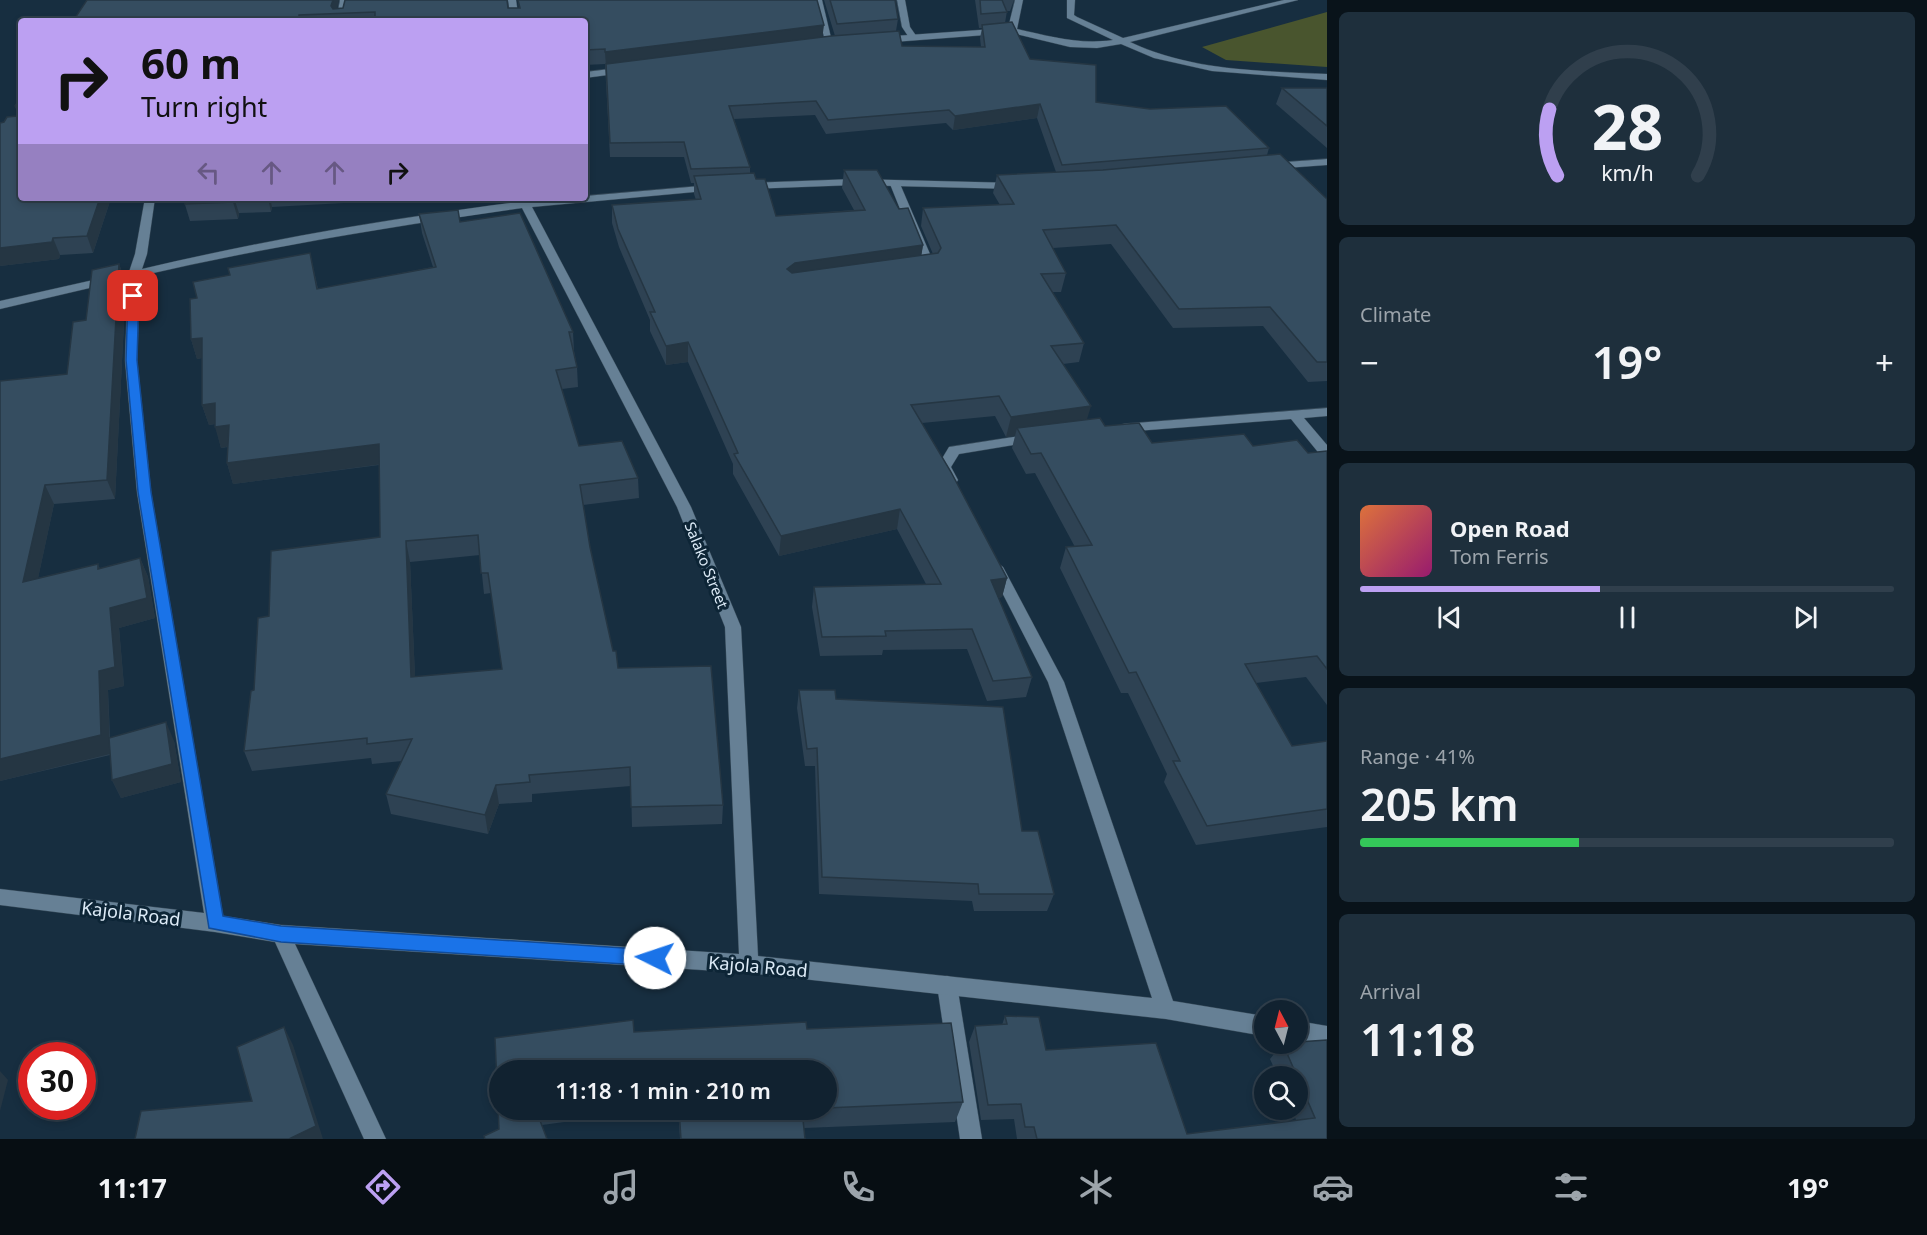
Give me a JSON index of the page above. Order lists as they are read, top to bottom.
{
  "streets": {
    "street": ["Salako Street", "Kajola Road"]
  },
  "crossings": [
    ["Salako Street", "Kajola Road"]
  ],
  "north": "top",
  "page": {
    "turn": ["60 m", "Turn right"],
    "tile": [
      "Climate",
      ["Range · 41%", "205 km"],
      ["Arrival", "11:18"]
    ],
    "heat": ["−", "19°", "+"],
    "song": ["Open Road", "Tom Ferris"],
    "limit": "30",
    "trip": "11:18 · 1 min · 210 m",
    "tabs": ["11:17", "19°"],
    "gauge": ["28", "km/h"]
  }
}
